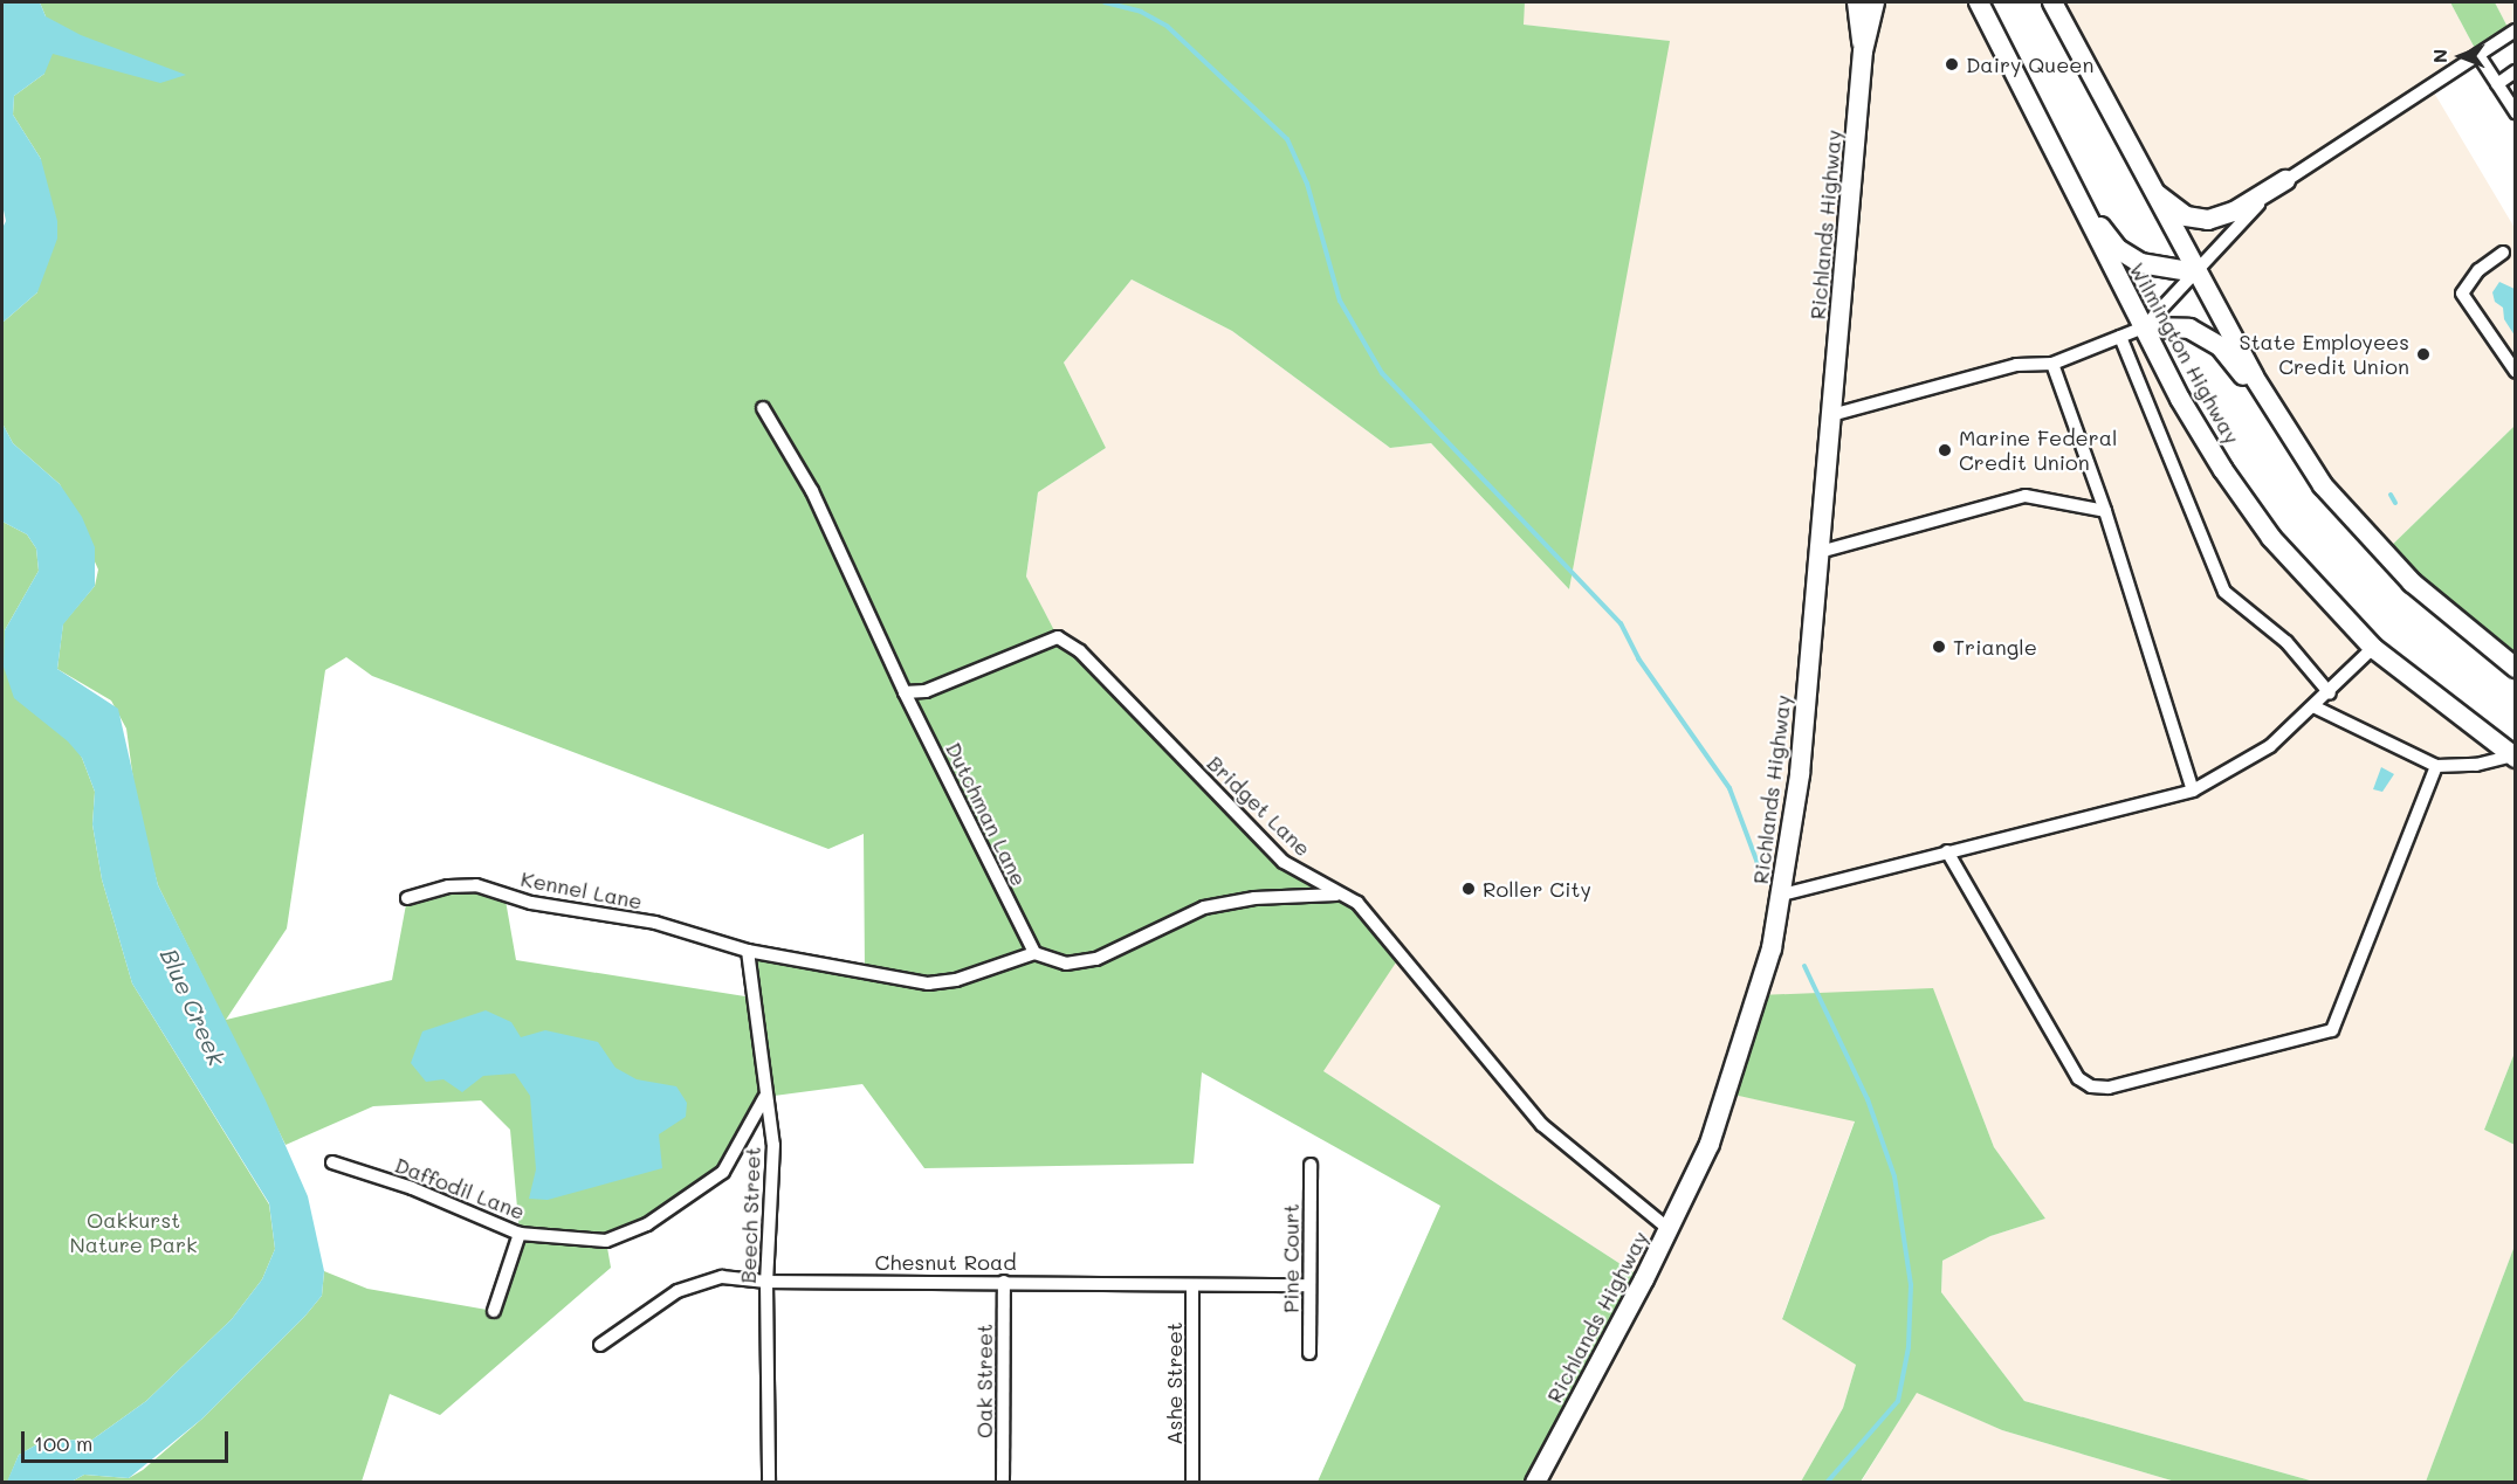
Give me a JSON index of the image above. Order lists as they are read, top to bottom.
{
  "streets": {
    "main road": ["Richlands Highway", "Wilmington Highway"],
    "street": [
      "Bridget Lane",
      "Dutchman Lane",
      "Kennel Lane",
      "Daffodil Lane",
      "Beech Street",
      "Pine Court",
      "Chesnut Road",
      "Oak Street",
      "Ashe Street"
    ]
  },
  "crossings": [
    ["Richlands Highway", "Bridget Lane"],
    ["Bridget Lane", "Dutchman Lane"],
    ["Dutchman Lane", "Kennel Lane"],
    ["Kennel Lane", "Beech Street"],
    ["Daffodil Lane", "Beech Street"],
    ["Beech Street", "Chesnut Road"],
    ["Pine Court", "Chesnut Road"],
    ["Chesnut Road", "Oak Street"],
    ["Chesnut Road", "Ashe Street"]
  ],
  "water": ["Blue Creek"],
  "parks": ["Oakkurst Nature Park"],
  "places": [
    "Dairy Queen",
    "State Employees Credit Union",
    "Marine Federal Credit Union",
    "Triangle",
    "Roller City"
  ],
  "scale_bar": "100 m",
  "north": "left"
}
